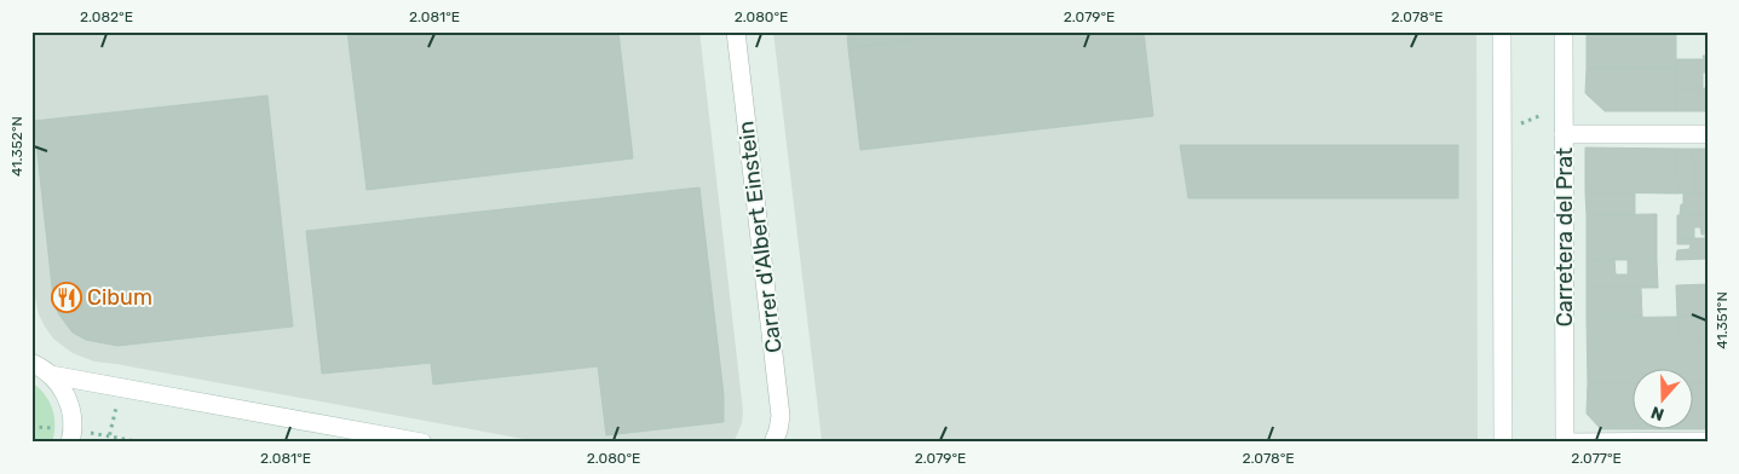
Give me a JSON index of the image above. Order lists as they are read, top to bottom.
{
  "streets": {
    "street": ["Carrer d'Albert Einstein", "Carretera del Prat"]
  },
  "places": {
    "restaurant": ["Cibum"]
  },
  "north": "bottom",
  "coordinates": [
    "2.082°E",
    "2.081°E",
    "2.080°E",
    "2.079°E",
    "2.078°E",
    "41.352°N",
    "41.351°N",
    "2.077°E"
  ]
}
